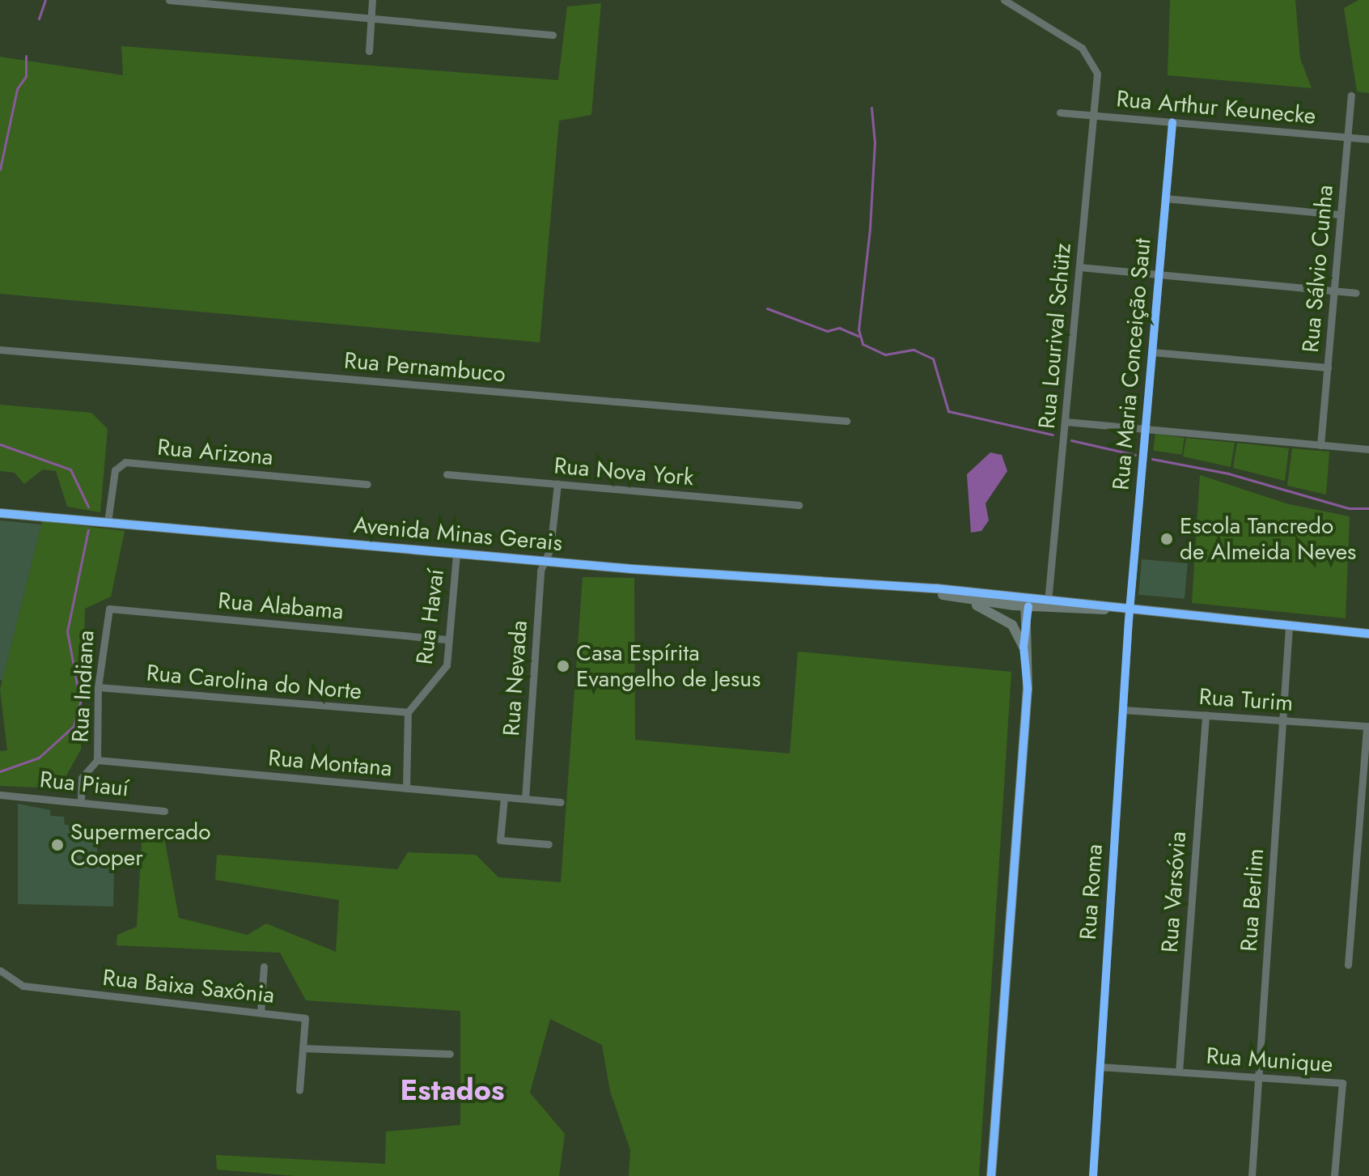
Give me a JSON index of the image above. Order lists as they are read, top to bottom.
{
  "streets": {
    "street": [
      "Rua Arthur Keunecke",
      "Rua Sálvio Cunha",
      "Rua Lourival Schütz",
      "Rua Maria Conceição Saut",
      "Rua Pernambuco",
      "Rua Arizona",
      "Rua Nova York",
      "Avenida Minas Gerais",
      "Rua Alabama",
      "Rua Havaí",
      "Rua Nevada",
      "Rua Carolina do Norte",
      "Rua Indiana",
      "Rua Turim",
      "Rua Montana",
      "Rua Piauí",
      "Rua Roma",
      "Rua Varsóvia",
      "Rua Berlim",
      "Rua Baixa Saxônia",
      "Rua Munique"
    ]
  },
  "crossings": [
    ["Rua Arthur Keunecke", "Rua Sálvio Cunha"],
    ["Rua Arthur Keunecke", "Rua Lourival Schütz"],
    ["Rua Arthur Keunecke", "Rua Maria Conceição Saut"],
    ["Rua Lourival Schütz", "Avenida Minas Gerais"],
    ["Rua Maria Conceição Saut", "Avenida Minas Gerais"],
    ["Rua Maria Conceição Saut", "Rua Roma"],
    ["Rua Arizona", "Avenida Minas Gerais"],
    ["Rua Nova York", "Rua Nevada"],
    ["Avenida Minas Gerais", "Rua Havaí"],
    ["Avenida Minas Gerais", "Rua Nevada"],
    ["Avenida Minas Gerais", "Rua Roma"],
    ["Avenida Minas Gerais", "Rua Berlim"],
    ["Rua Alabama", "Rua Havaí"],
    ["Rua Alabama", "Rua Indiana"],
    ["Rua Havaí", "Rua Carolina do Norte"],
    ["Rua Nevada", "Rua Montana"],
    ["Rua Carolina do Norte", "Rua Indiana"],
    ["Rua Indiana", "Rua Montana"],
    ["Rua Indiana", "Rua Piauí"],
    ["Rua Turim", "Rua Roma"],
    ["Rua Turim", "Rua Varsóvia"],
    ["Rua Turim", "Rua Berlim"],
    ["Rua Roma", "Rua Munique"],
    ["Rua Varsóvia", "Rua Munique"],
    ["Rua Berlim", "Rua Munique"]
  ],
  "districts": ["Estados"],
  "places": ["Escola Tancredo de Almeida Neves", "Casa Espírita Evangelho de Jesus", "Supermercado Cooper"]
}
